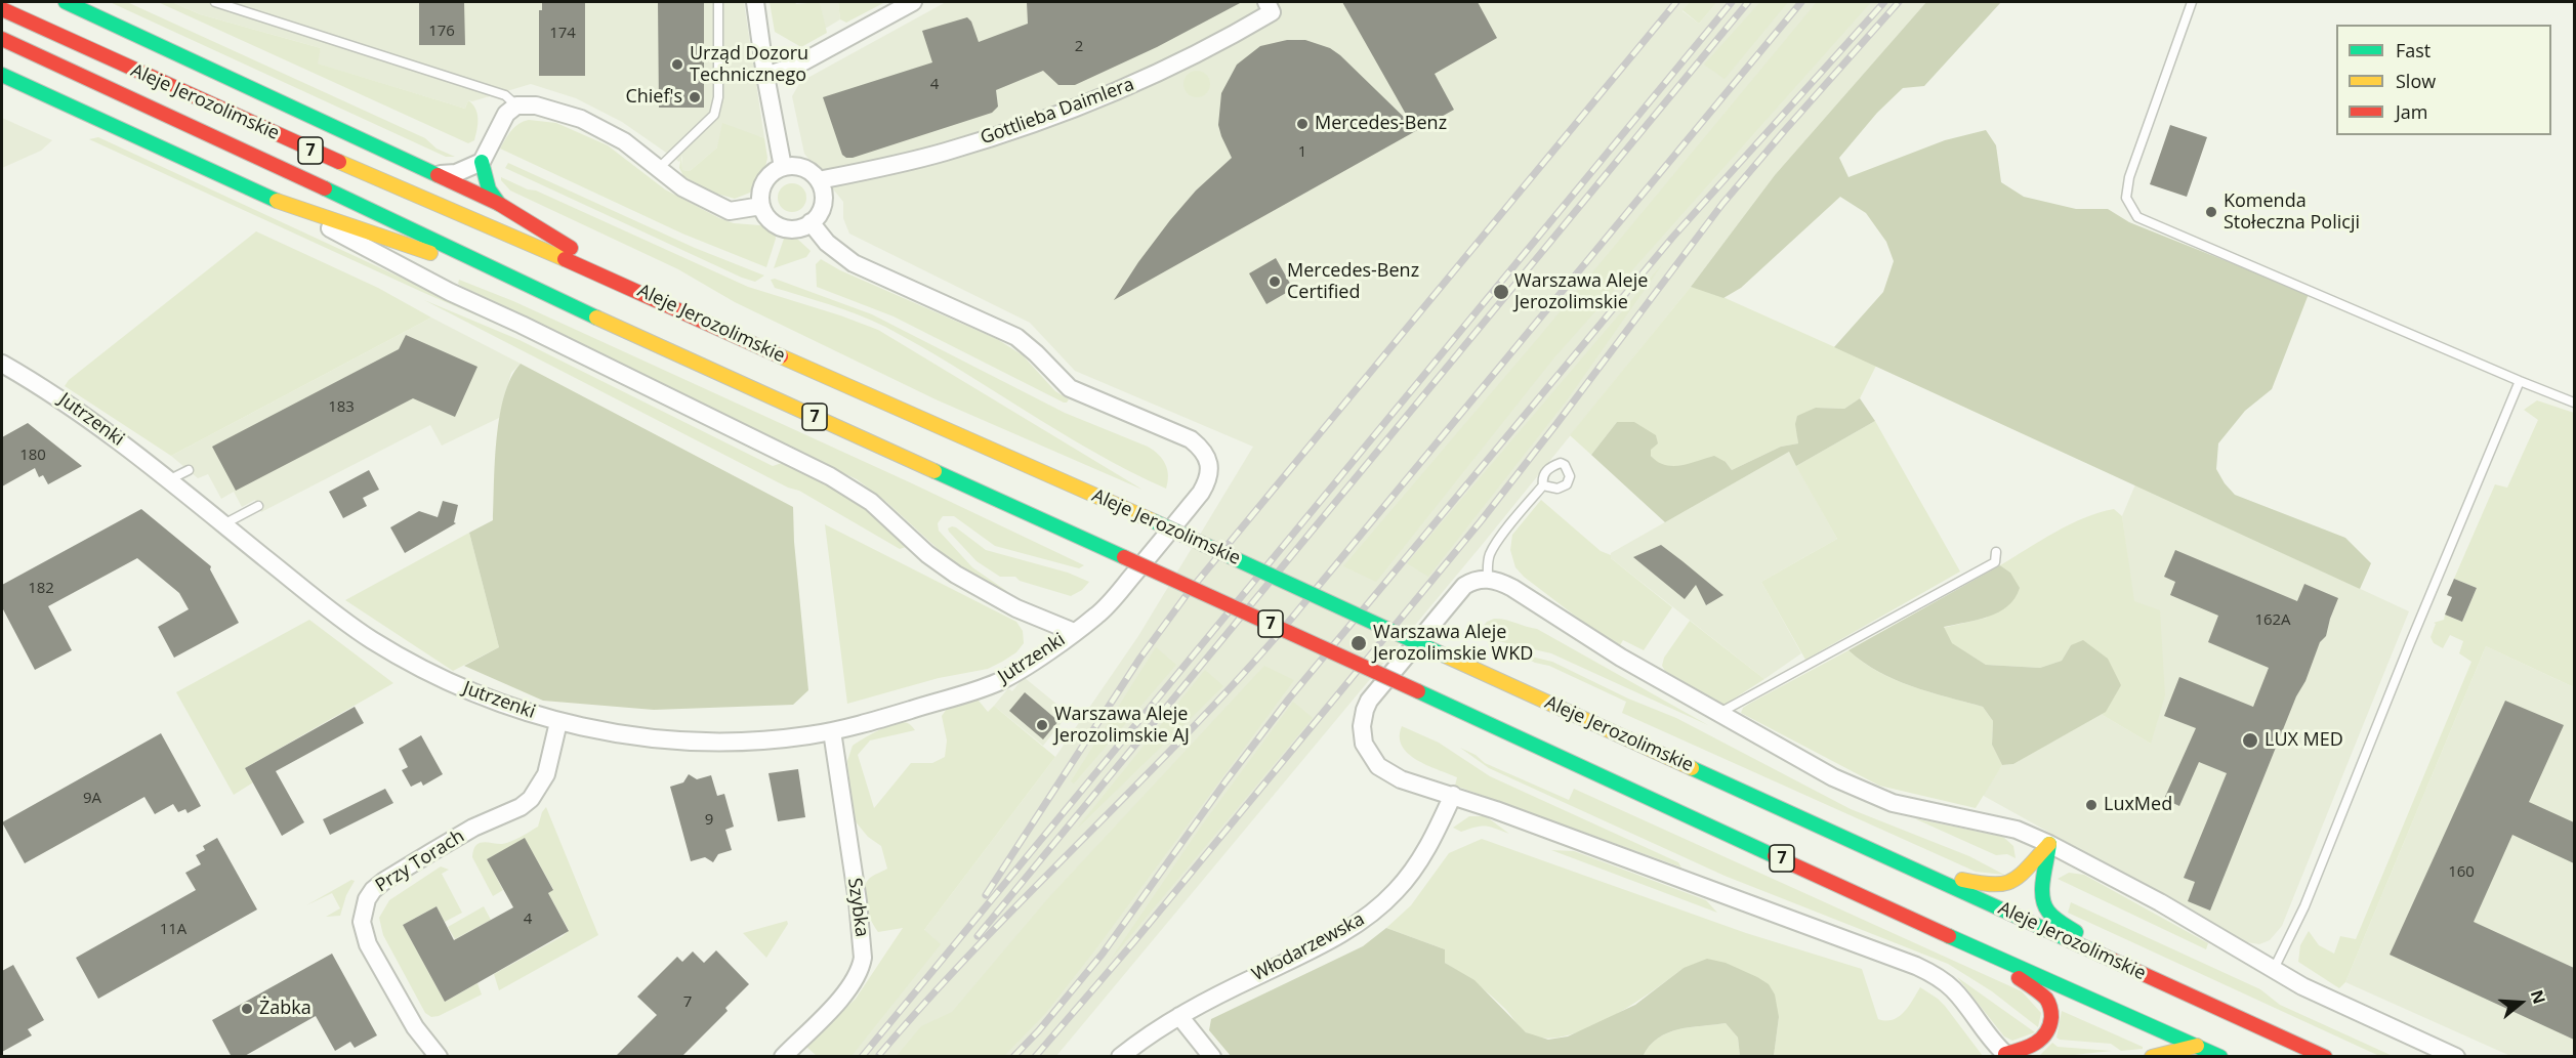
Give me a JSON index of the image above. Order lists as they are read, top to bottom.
{
  "streets": {
    "main road": ["Aleje Jerozolimskie", "7"],
    "street": [
      "Gottlieba Daimlera",
      "Jutrzenki",
      "Przy Torach",
      "Szybka",
      "Włodarzewska"
    ]
  },
  "crossings": [
    ["Gottlieba Daimlera", "Jutrzenki"],
    ["Jutrzenki", "Przy Torach"],
    ["Jutrzenki", "Szybka"]
  ],
  "places": [
    "Urząd Dozoru Technicznego",
    "Chief's",
    "Mercedes-Benz",
    "Komenda Stołeczna Policji",
    "Mercedes-Benz Certified",
    "Warszawa Aleje Jerozolimskie",
    "Warszawa Aleje Jerozolimskie WKD",
    "Warszawa Aleje Jerozolimskie AJ",
    "LUX MED",
    "LuxMed",
    "Żabka"
  ],
  "house_numbers": [
    "176",
    "174",
    "2",
    "4",
    "1",
    "183",
    "180",
    "182",
    "162A",
    "9A",
    "9",
    "160",
    "4",
    "11A",
    "7"
  ],
  "legend": ["Fast", "Slow", "Jam"],
  "north": "right"
}
